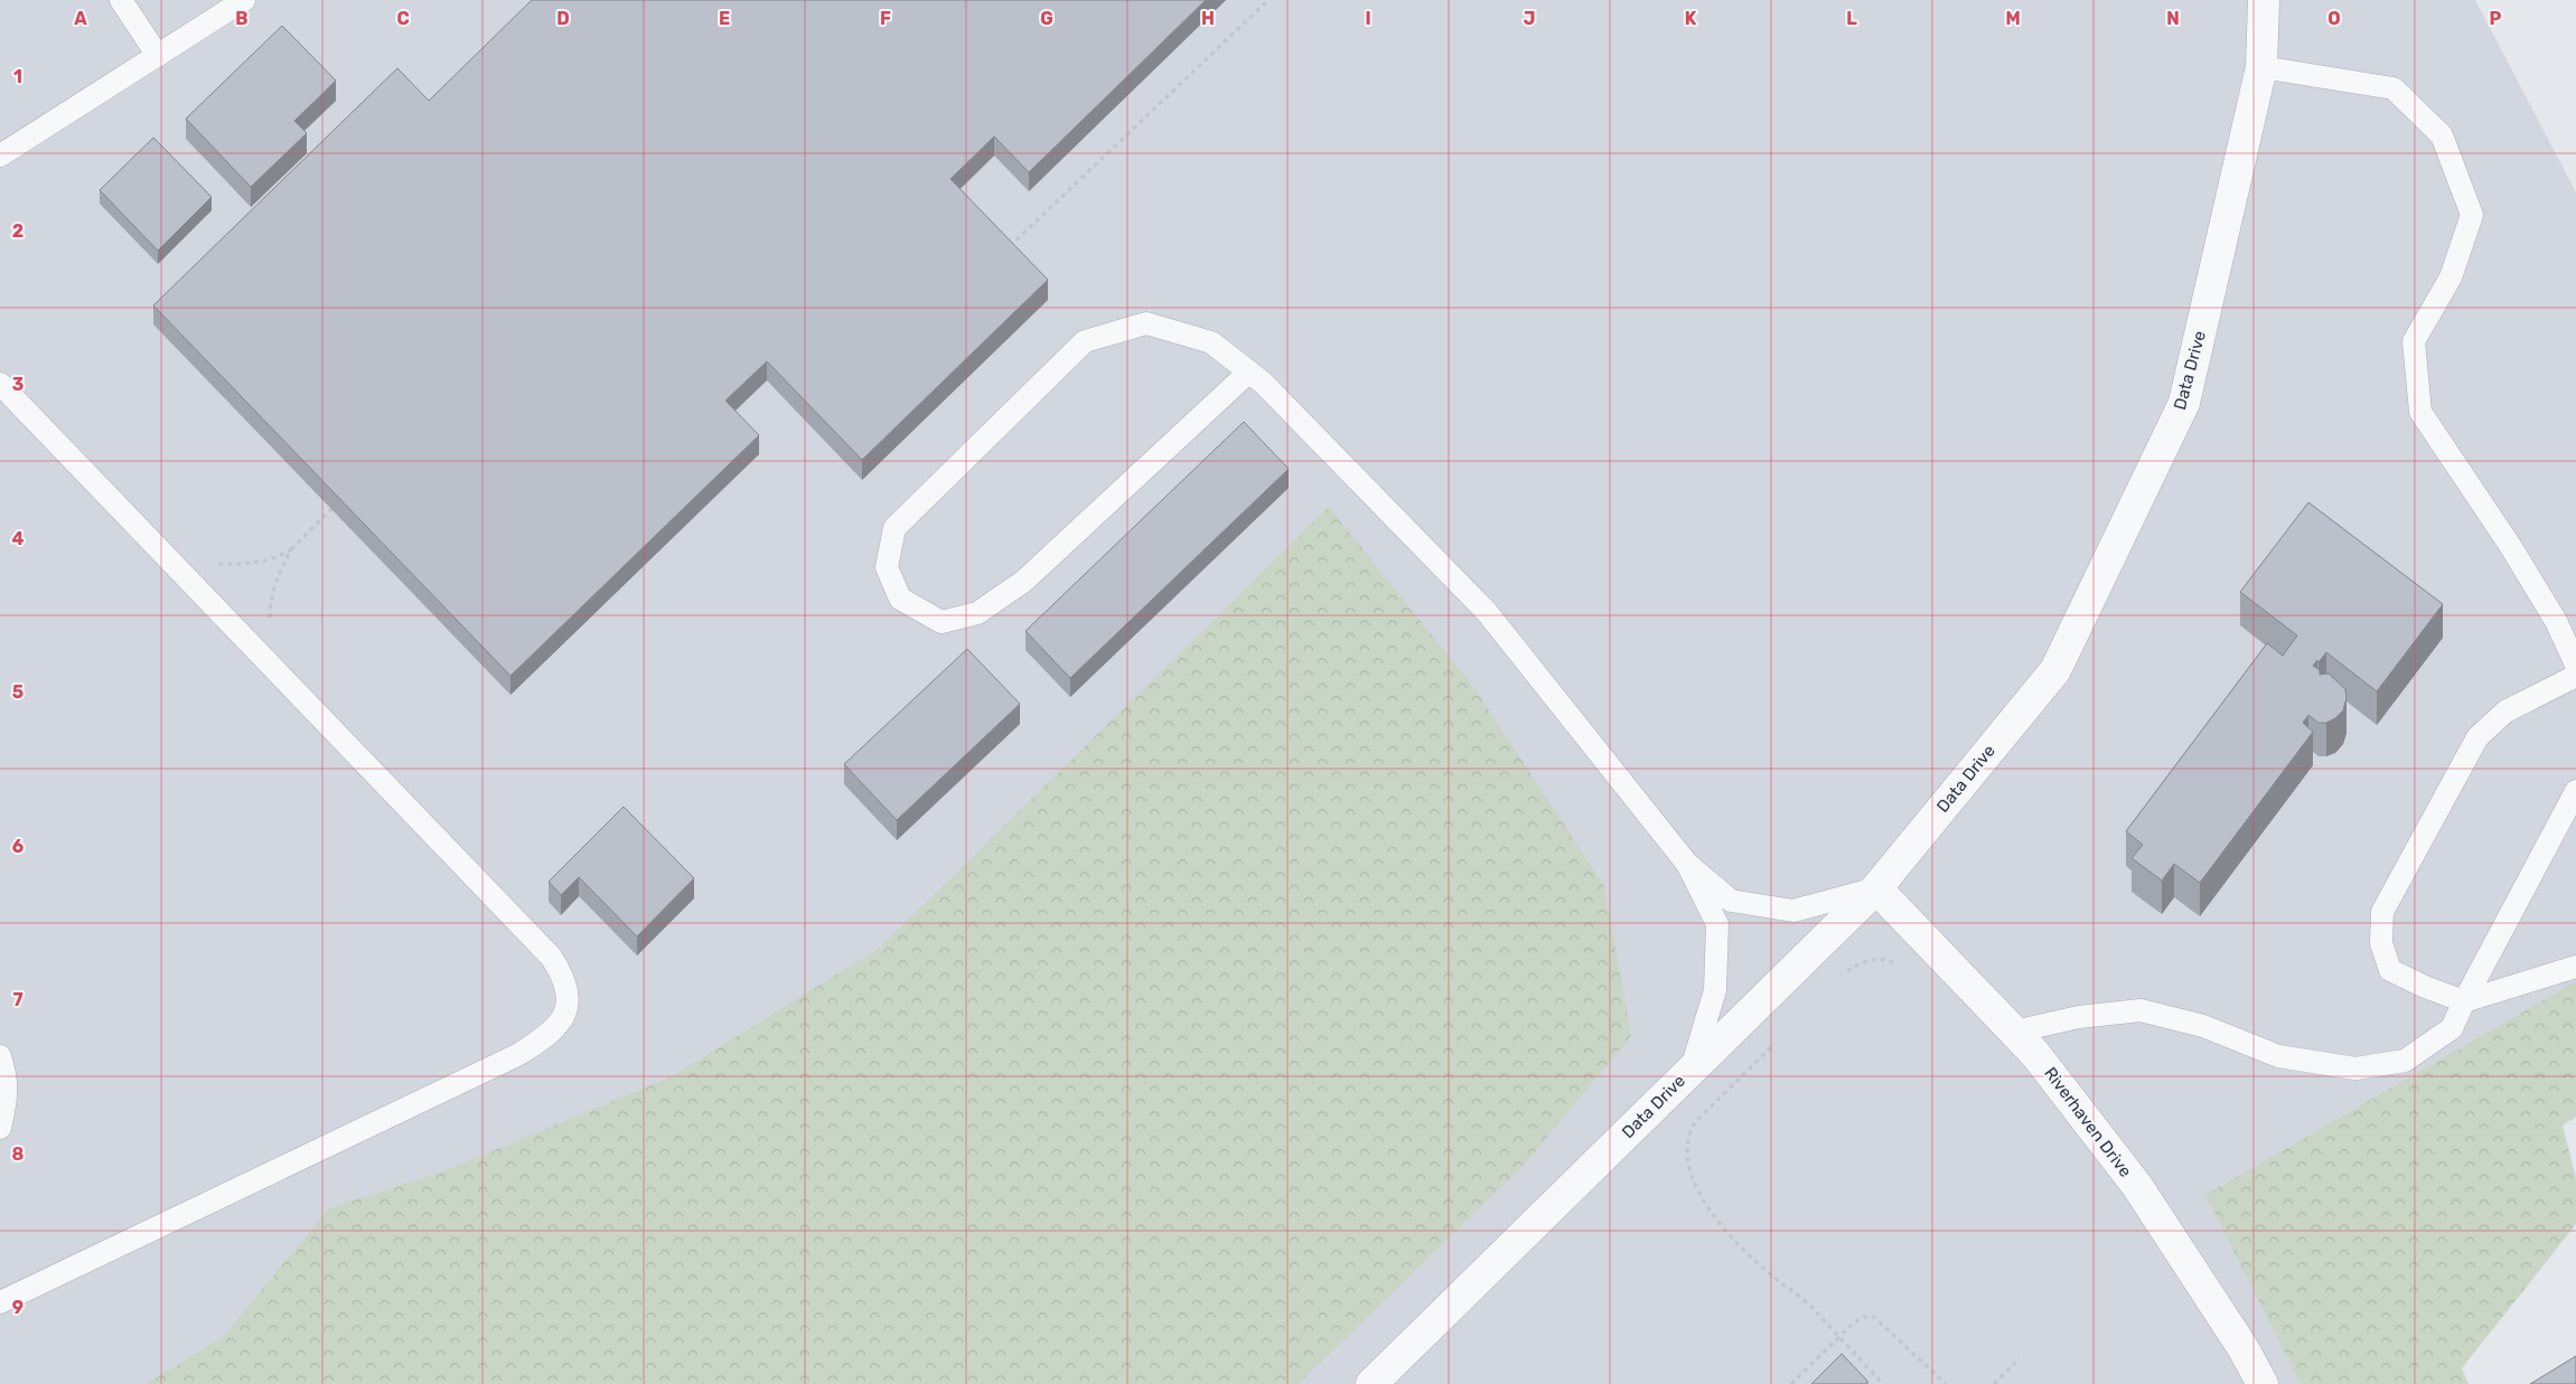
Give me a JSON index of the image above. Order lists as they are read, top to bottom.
{
  "streets": {
    "street": ["Data Drive", "Riverhaven Drive"]
  },
  "crossings": [
    ["Data Drive", "Riverhaven Drive"]
  ],
  "grid": {
    "columns": [
      "A",
      "B",
      "C",
      "D",
      "E",
      "F",
      "G",
      "H",
      "I",
      "J",
      "K",
      "L",
      "M",
      "N",
      "O",
      "P"
    ],
    "rows": [
      "1",
      "2",
      "3",
      "4",
      "5",
      "6",
      "7",
      "8",
      "9"
    ]
  }
}
